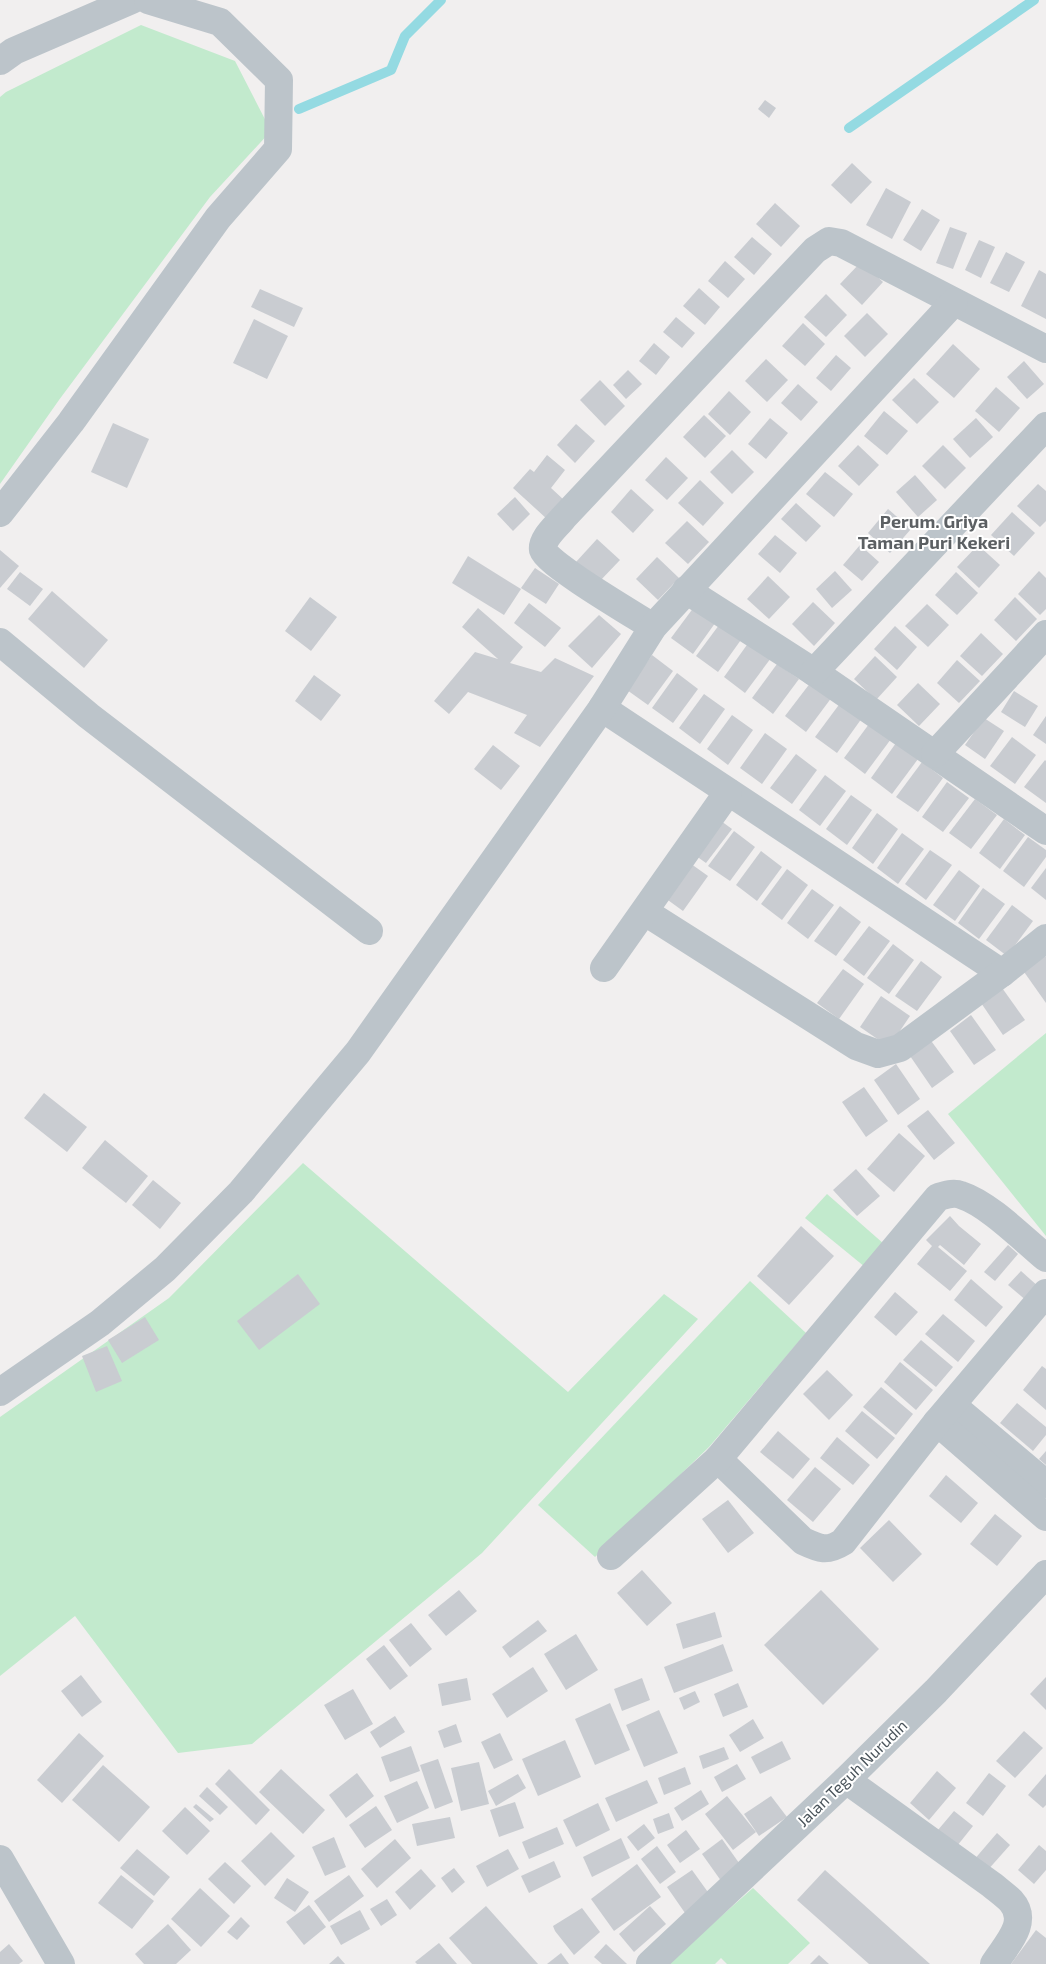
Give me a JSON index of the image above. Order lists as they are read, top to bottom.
{
  "streets": {
    "street": ["Jalan Teguh Nurudin"]
  },
  "districts": ["Perum. Griya Taman Puri Kekeri"]
}
